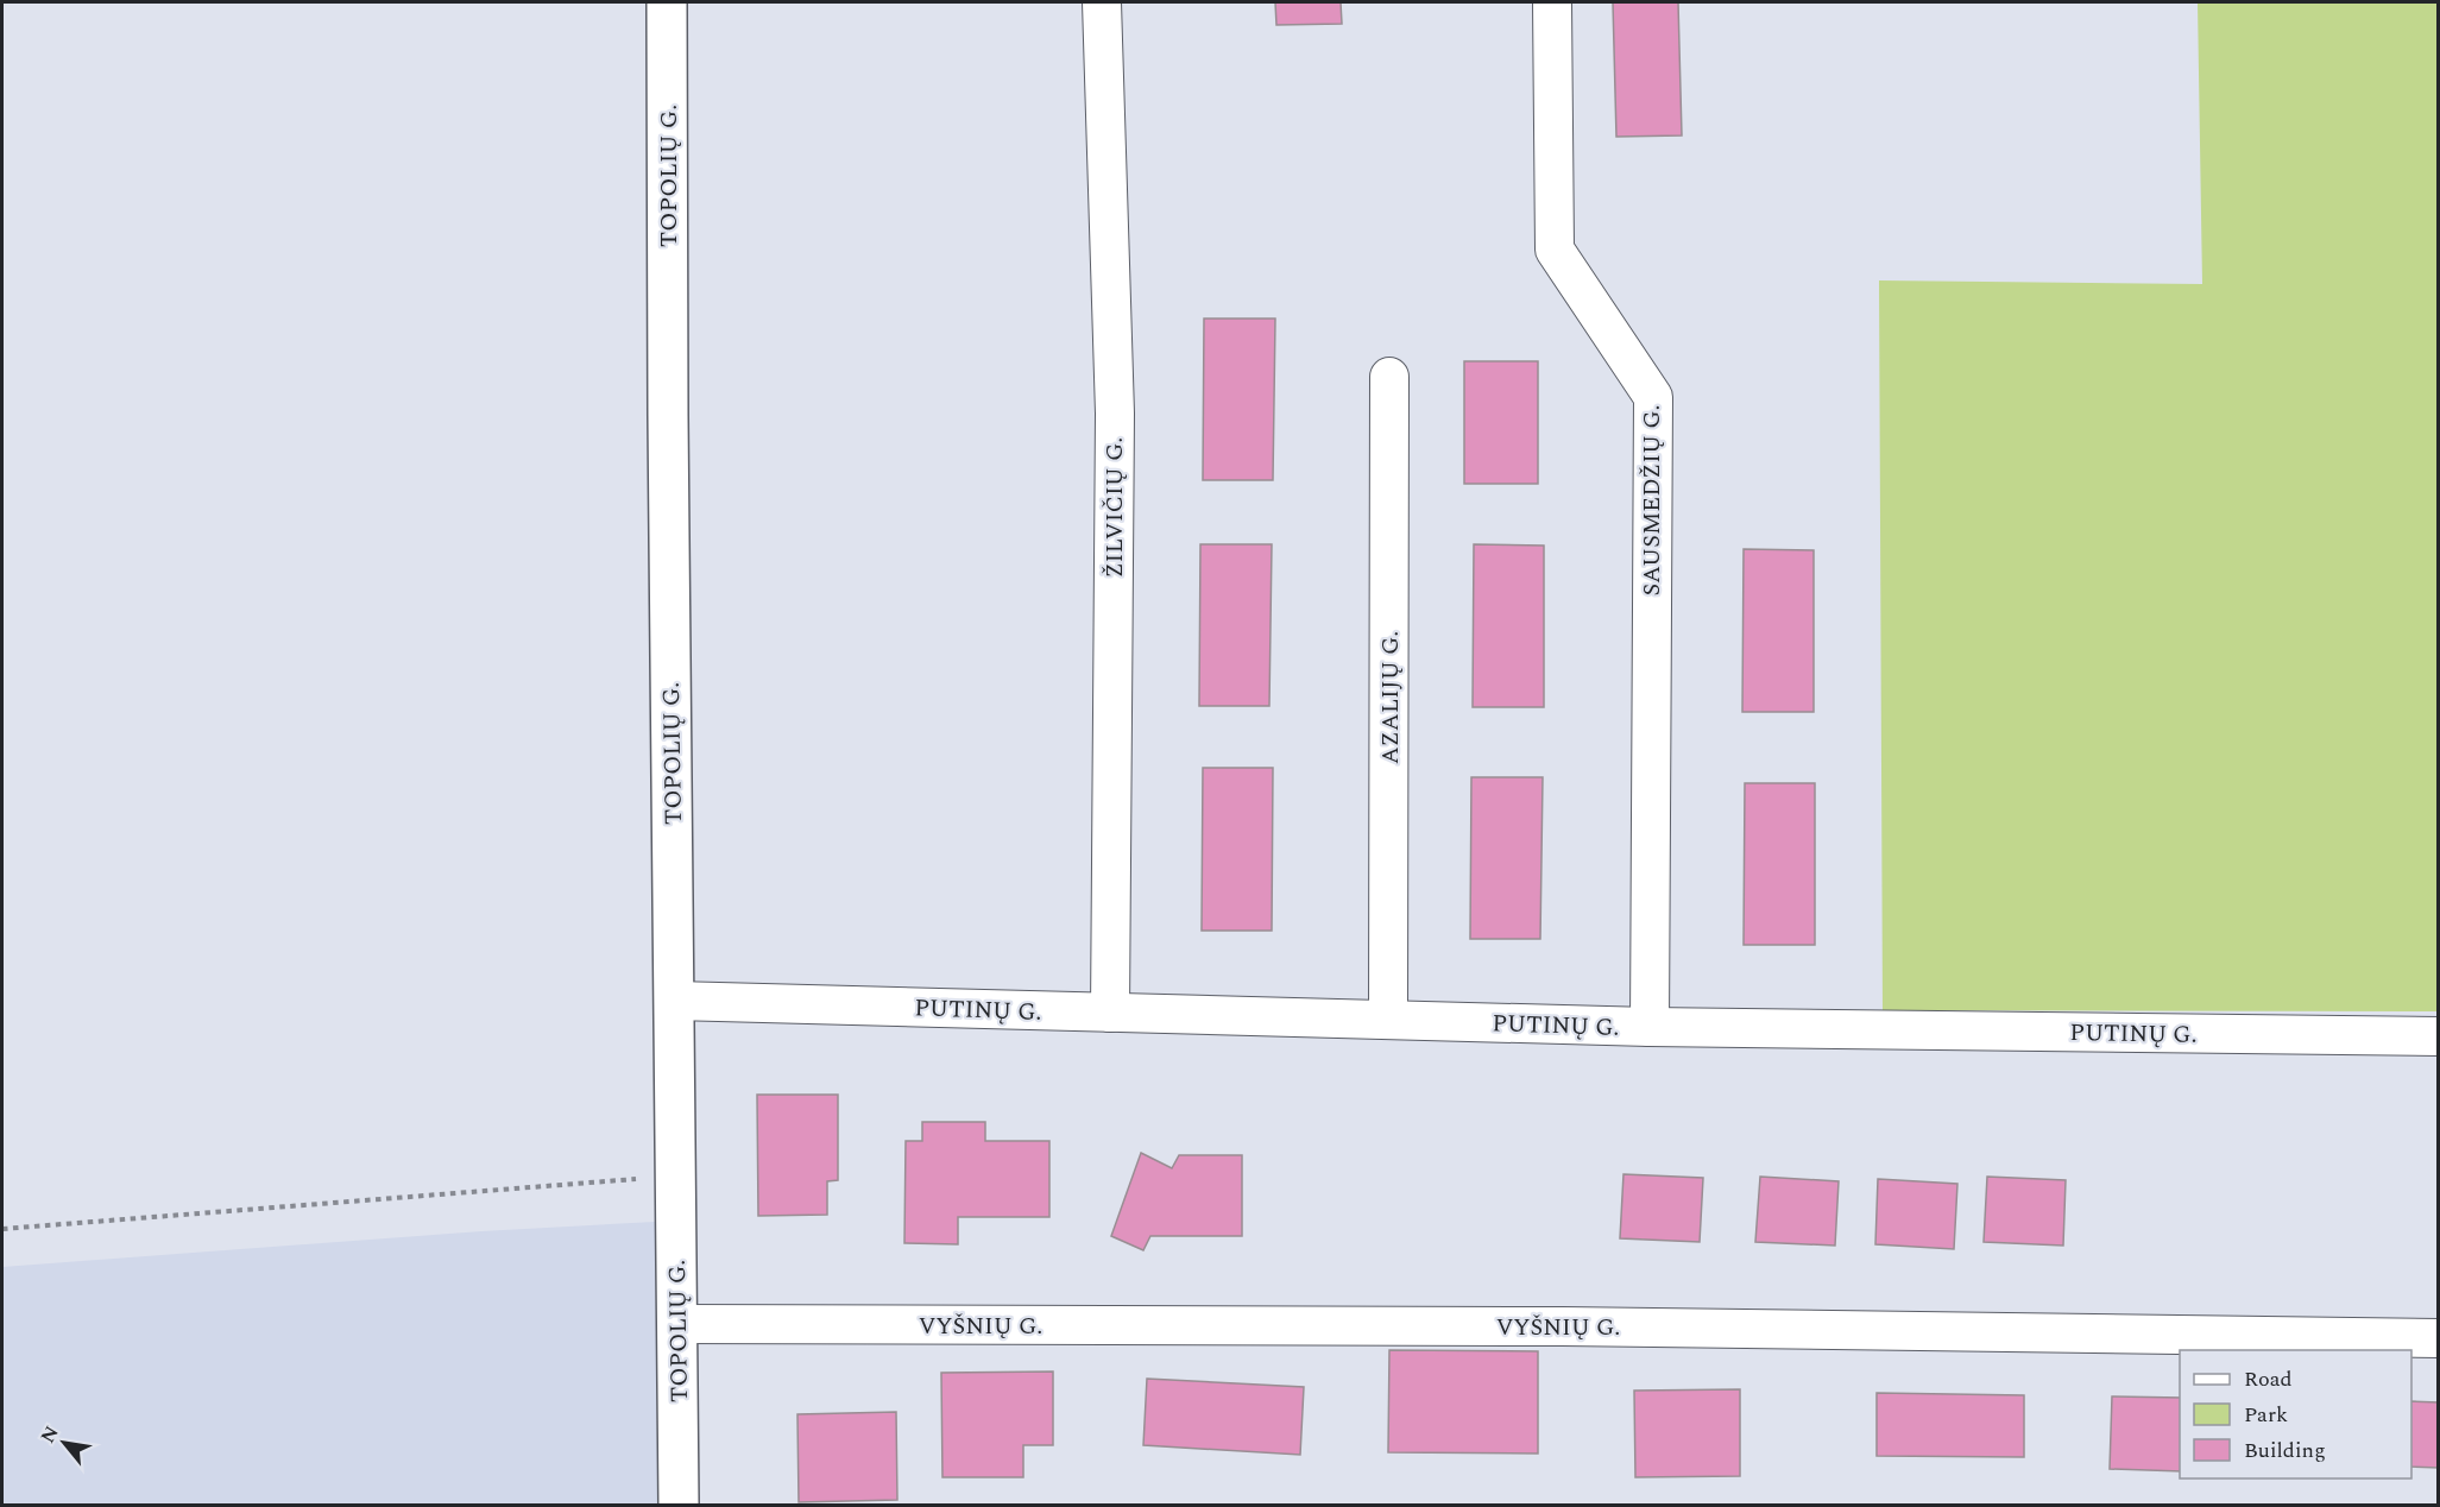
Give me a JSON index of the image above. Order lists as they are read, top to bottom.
{
  "streets": {
    "street": [
      "TOPOLIŲ G.",
      "SAUSMEDŽIŲ G.",
      "ŽILVIČIŲ G.",
      "AZALIJŲ G.",
      "PUTINŲ G.",
      "VYŠNIŲ G."
    ]
  },
  "crossings": [
    ["TOPOLIŲ G.", "PUTINŲ G."],
    ["TOPOLIŲ G.", "VYŠNIŲ G."],
    ["SAUSMEDŽIŲ G.", "PUTINŲ G."],
    ["ŽILVIČIŲ G.", "PUTINŲ G."],
    ["AZALIJŲ G.", "PUTINŲ G."]
  ],
  "legend": ["Road", "Park", "Building"],
  "north": "top left"
}
